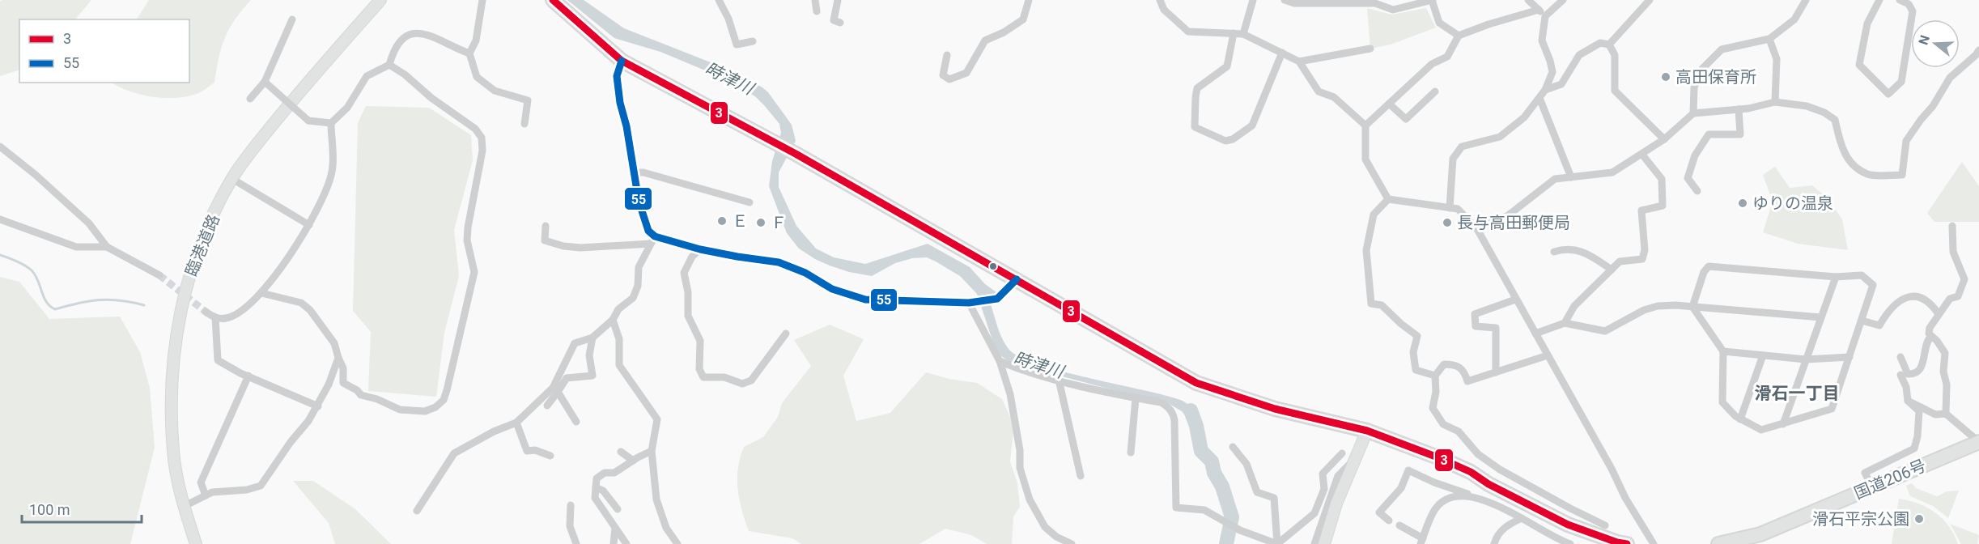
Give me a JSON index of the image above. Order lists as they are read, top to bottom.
{
  "streets": {
    "highway": ["国道206号"],
    "street": ["臨港道路"]
  },
  "districts": ["滑石一丁目"],
  "water": ["時津川"],
  "places": [
    "高田保育所",
    "ゆりの温泉",
    "Ｅ",
    "Ｆ",
    "長与高田郵便局",
    "滑石平宗公園"
  ],
  "lines": ["transit line 3", "transit line 55"],
  "legend": ["3", "55"],
  "scale_bar": "100 m",
  "north": "left"
}
